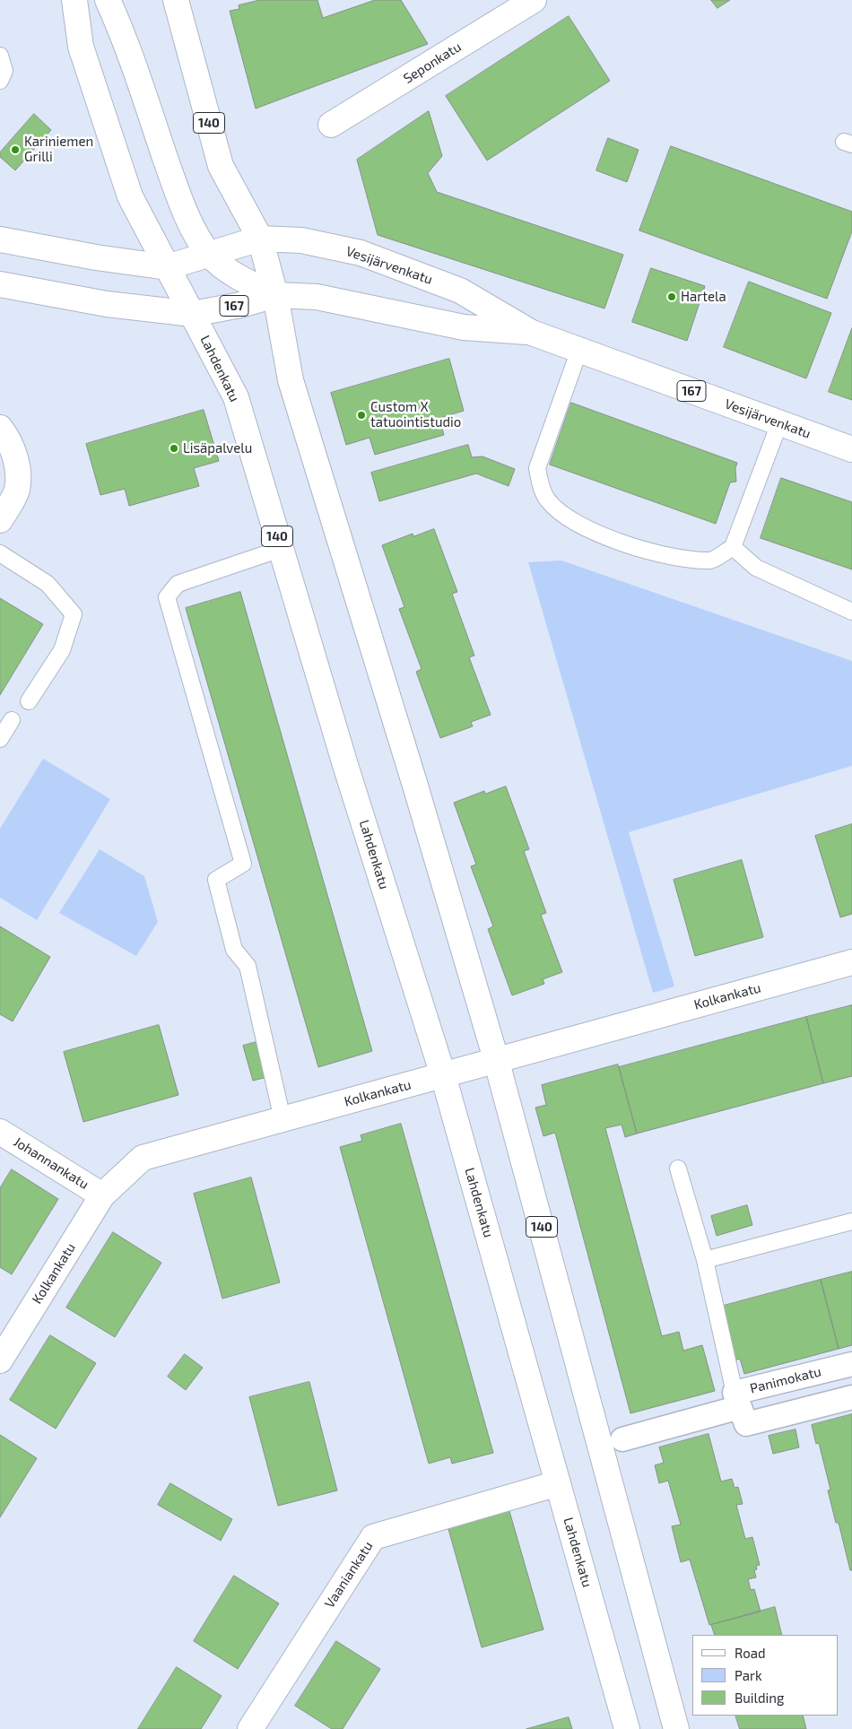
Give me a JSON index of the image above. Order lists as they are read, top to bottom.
{
  "streets": {
    "main road": [
      "Seponkatu",
      "140",
      "Vesijärvenkatu",
      "167",
      "Lahdenkatu",
      "Kolkankatu",
      "Johannankatu",
      "Vaaniankatu"
    ],
    "street": ["Panimokatu"]
  },
  "crossings": [
    ["140", "Vesijärvenkatu"],
    ["140", "Kolkankatu"],
    ["Vesijärvenkatu", "Lahdenkatu"],
    ["Lahdenkatu", "Kolkankatu"],
    ["Lahdenkatu", "Vaaniankatu"],
    ["Kolkankatu", "Johannankatu"]
  ],
  "places": [
    "Kariniemen Grilli",
    "Hartela",
    "Custom X tatuointistudio",
    "Lisäpalvelu"
  ],
  "legend": ["Road", "Park", "Building"]
}
